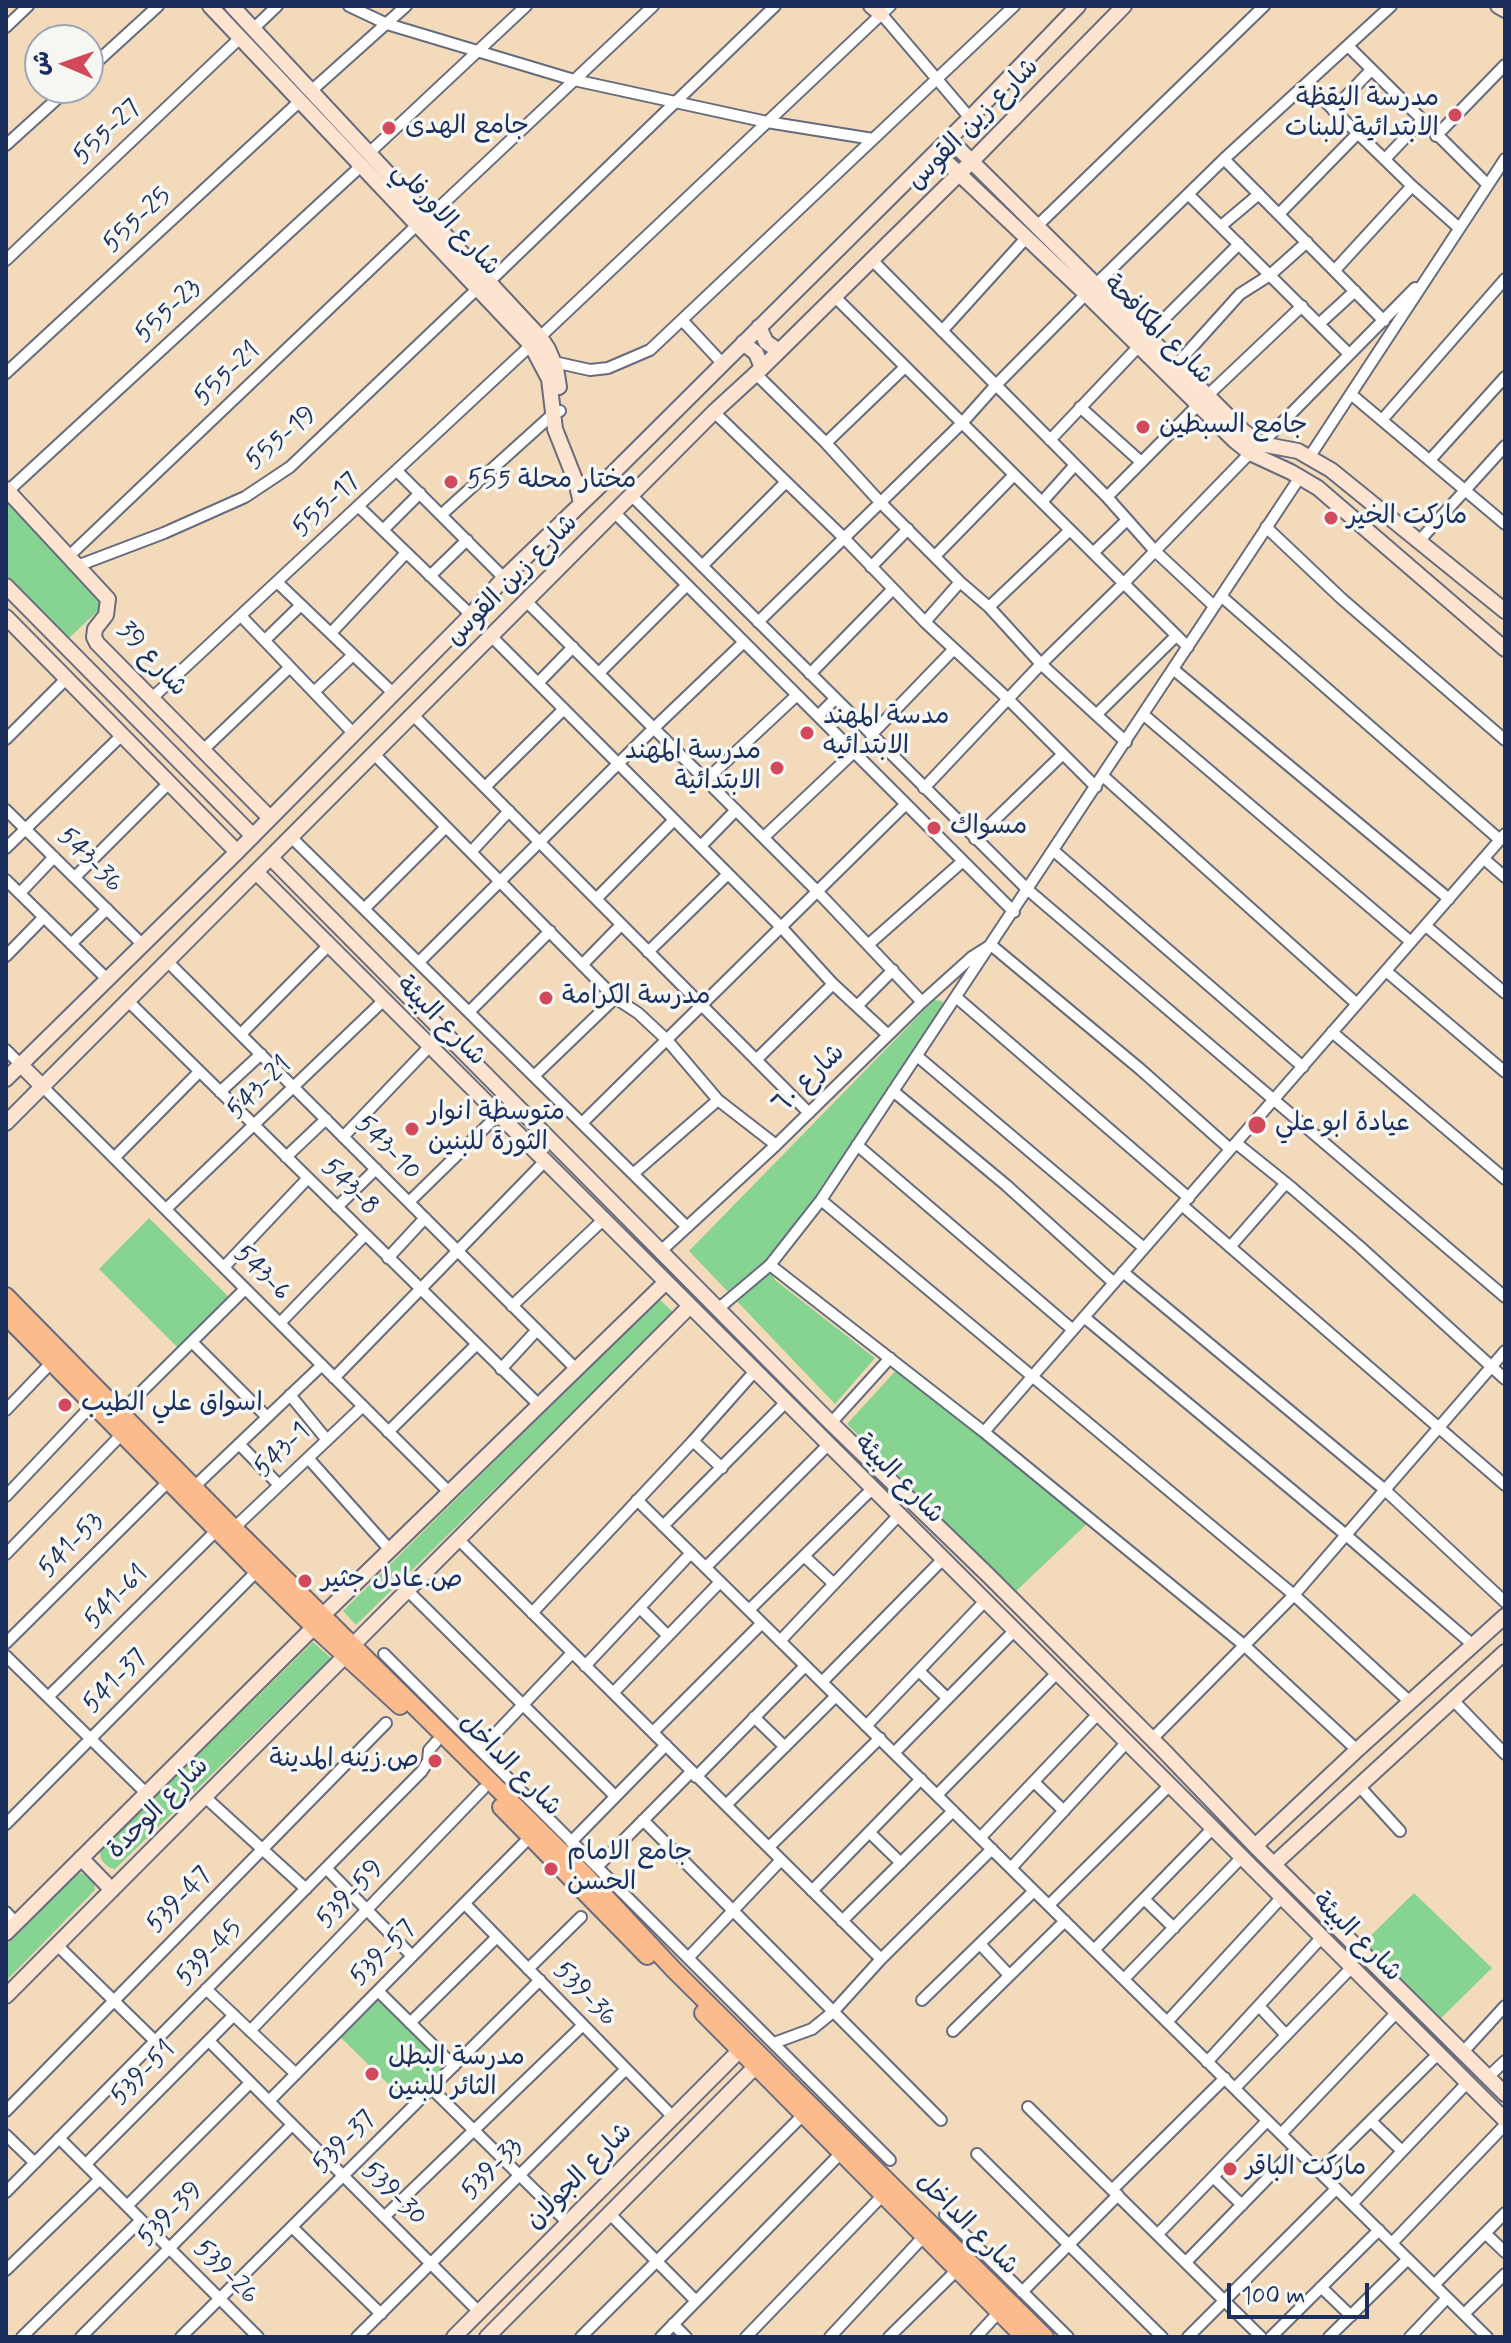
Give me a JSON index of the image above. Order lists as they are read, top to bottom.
{
  "streets": {
    "main road": ["شارع الداخل"],
    "street": [
      "شارع زين القوس",
      "555-27",
      "شارع الاورفلي",
      "555-25",
      "555-23",
      "شارع المكافحة",
      "555-21",
      "555-19",
      "555-17",
      "شارع 39",
      "543-36",
      "شارع البيئة",
      "شارع ٦٠",
      "543-21",
      "543-10",
      "543-8",
      "543-6",
      "543-1",
      "541-53",
      "541-61",
      "541-37",
      "شارع الوحدة",
      "539-59",
      "539-47",
      "539-45",
      "539-57",
      "539-36",
      "539-51",
      "539-37",
      "539-33",
      "شارع الجولان",
      "539-30",
      "539-39",
      "539-26"
    ]
  },
  "crossings": [
    ["شارع زين القوس", "شارع الاورفلي"],
    ["شارع زين القوس", "شارع المكافحة"],
    ["شارع زين القوس", "شارع 39"],
    ["شارع زين القوس", "543-36"],
    ["شارع زين القوس", "شارع البيئة"],
    ["شارع زين القوس", "543-10"],
    ["شارع زين القوس", "543-8"],
    ["شارع زين القوس", "543-6"],
    ["555-27", "شارع الاورفلي"],
    ["شارع الاورفلي", "555-25"],
    ["شارع الاورفلي", "555-23"],
    ["شارع الاورفلي", "555-21"],
    ["شارع الاورفلي", "555-19"],
    ["شارع الاورفلي", "555-17"],
    ["555-23", "شارع 39"],
    ["555-21", "555-19"],
    ["555-21", "شارع 39"],
    ["555-19", "شارع 39"],
    ["555-17", "شارع 39"],
    ["شارع البيئة", "شارع ٦٠"],
    ["شارع البيئة", "543-21"],
    ["شارع البيئة", "شارع الوحدة"],
    ["543-21", "543-10"],
    ["543-21", "543-8"],
    ["543-21", "543-6"],
    ["543-10", "شارع الوحدة"],
    ["543-8", "شارع الوحدة"],
    ["543-6", "543-1"],
    ["543-6", "شارع الوحدة"],
    ["543-1", "541-61"],
    ["543-1", "شارع الداخل"],
    ["541-53", "شارع الداخل"],
    ["541-61", "شارع الداخل"],
    ["541-37", "شارع الداخل"],
    ["شارع الداخل", "شارع الوحدة"],
    ["شارع الداخل", "539-59"],
    ["شارع الداخل", "539-45"],
    ["شارع الداخل", "539-57"],
    ["شارع الداخل", "شارع الجولان"],
    ["539-45", "539-26"],
    ["539-57", "539-36"],
    ["539-57", "539-30"],
    ["539-36", "539-37"],
    ["539-36", "539-33"],
    ["539-36", "شارع الجولان"],
    ["539-51", "539-30"],
    ["539-51", "539-26"],
    ["539-37", "539-30"],
    ["539-37", "539-26"],
    ["539-33", "539-30"],
    ["شارع الجولان", "539-30"],
    ["539-30", "539-39"],
    ["539-39", "539-26"]
  ],
  "places": [
    "مدرسة اليقظة الابتدائية للبنات",
    "جامع الهدى",
    "جامع السبطين",
    "مختار محلة 555",
    "ماركت الخير",
    "مدسة المهند الابتدائيه",
    "مدرسة المهند الابتدائية",
    "مسواك",
    "مدرسة الكرامة",
    "عيادة ابو علي",
    "متوسطة انوار الثورة للبنين",
    "اسواق علي الطيب",
    "ص.عادل جثير",
    "ص.زينه المدينة",
    "جامع الامام الحسن",
    "مدرسة البطل الثائر للبنين",
    "ماركت الباقر"
  ],
  "scale_bar": "100 m",
  "north": "left"
}
